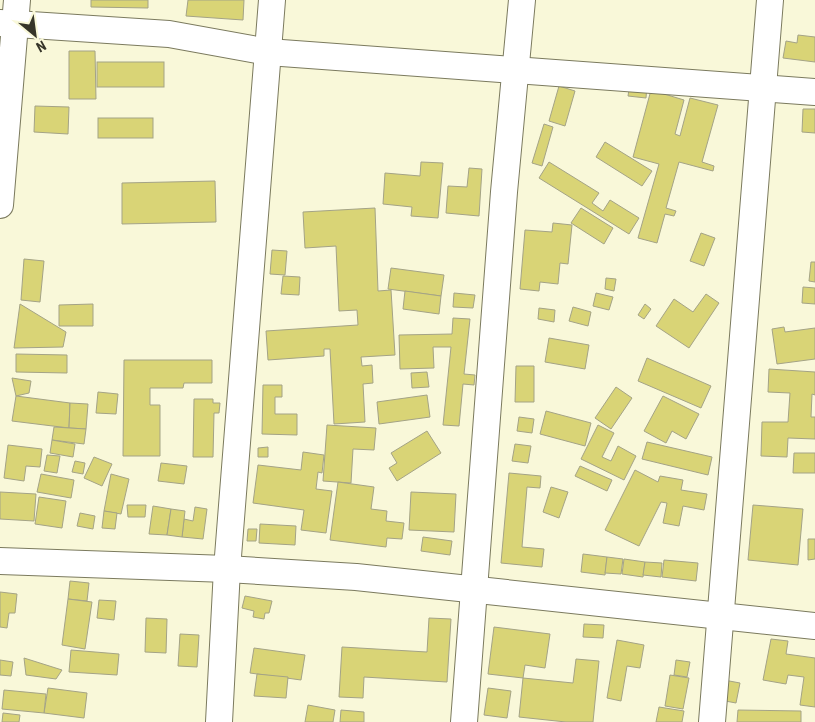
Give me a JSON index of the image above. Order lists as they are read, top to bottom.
{
  "north": "bottom right"
}
